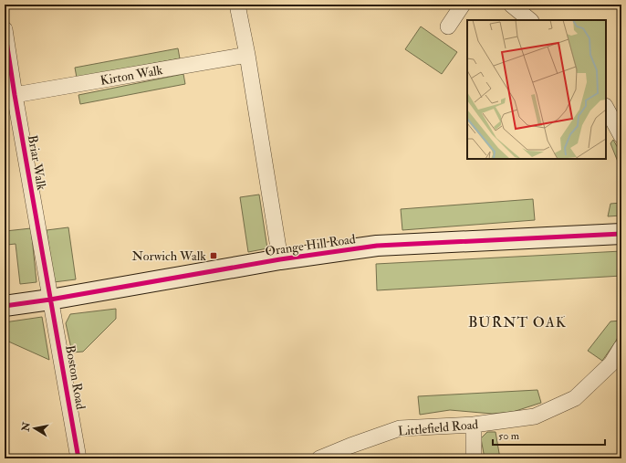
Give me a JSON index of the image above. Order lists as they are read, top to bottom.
{
  "streets": {
    "street": [
      "Kirton Walk",
      "Briar Walk",
      "Orange Hill Road",
      "Boston Road",
      "Littlefield Road"
    ]
  },
  "crossings": [
    ["Kirton Walk", "Briar Walk"],
    ["Briar Walk", "Orange Hill Road"],
    ["Briar Walk", "Boston Road"],
    ["Orange Hill Road", "Boston Road"]
  ],
  "districts": ["BURNT OAK"],
  "places": {
    "transit": ["Norwich Walk"]
  },
  "scale_bar": "50 m",
  "north": "left"
}
